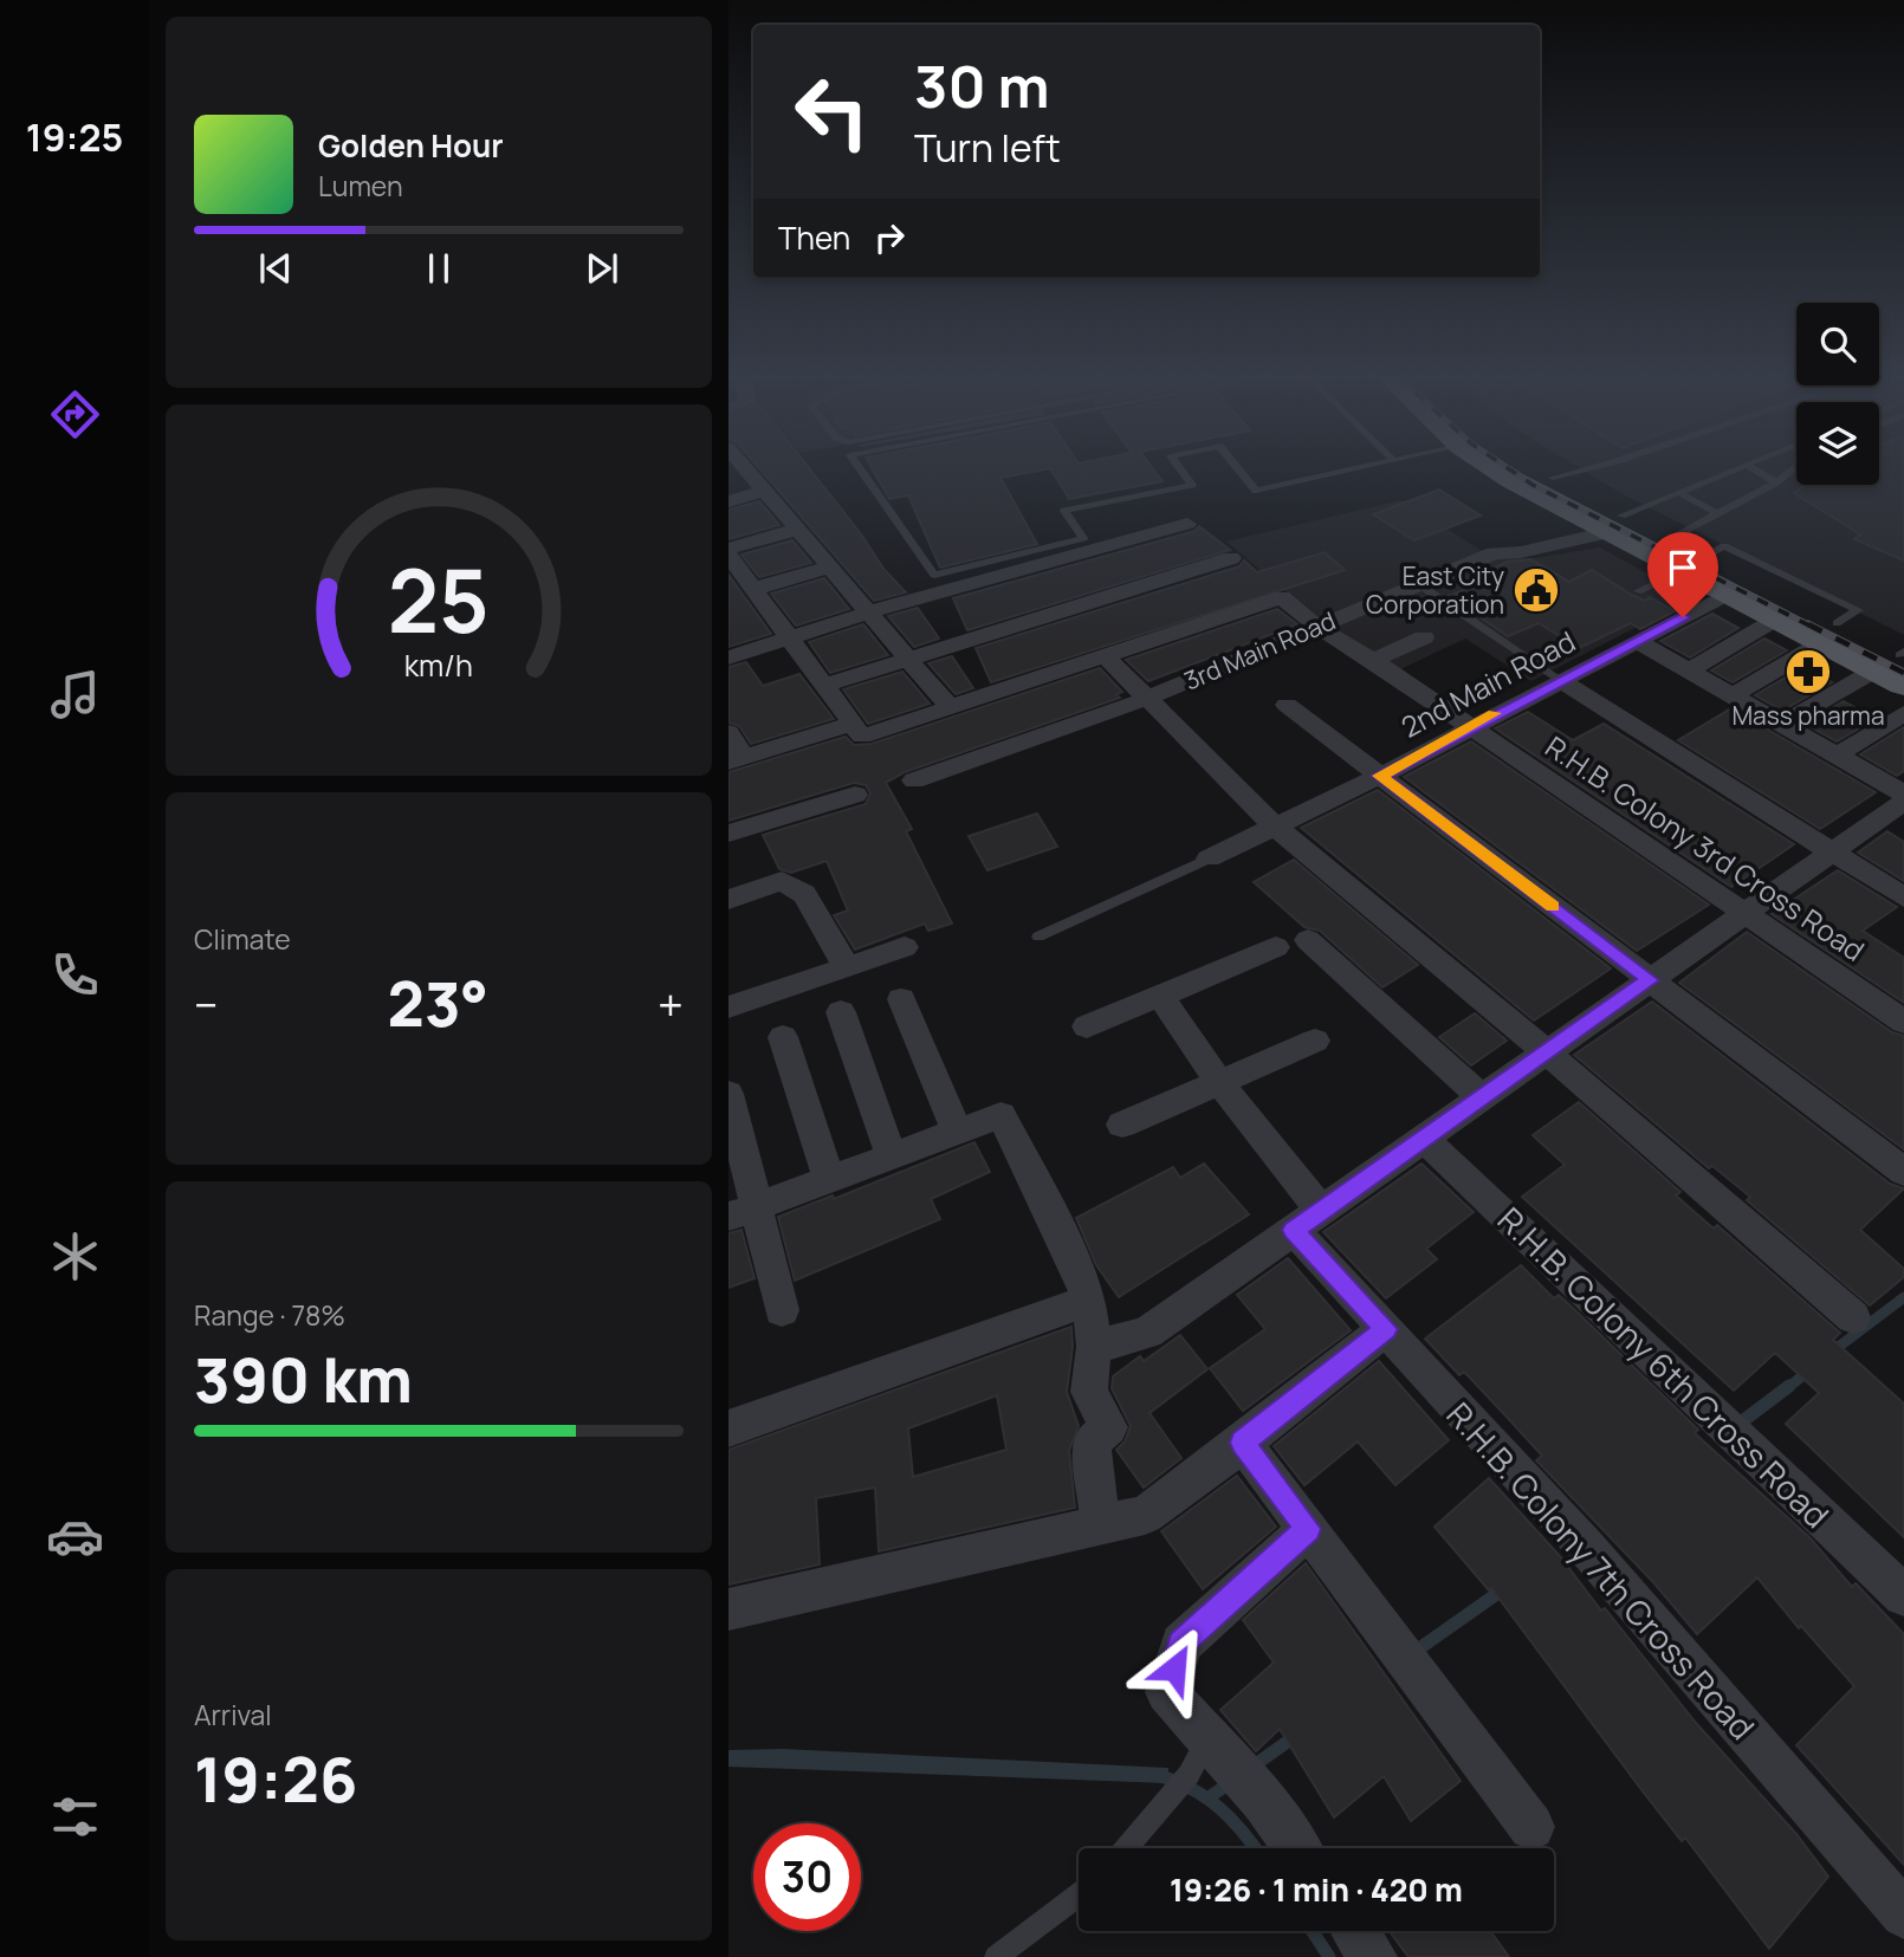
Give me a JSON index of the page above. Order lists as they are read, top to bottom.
{
  "streets": {
    "street": [
      "3rd Main Road",
      "2nd Main Road",
      "R.H.B. Colony 3rd Cross Road",
      "R.H.B. Colony 6th Cross Road",
      "R.H.B. Colony 7th Cross Road"
    ]
  },
  "crossings": [
    ["3rd Main Road", "R.H.B. Colony 3rd Cross Road"],
    ["2nd Main Road", "R.H.B. Colony 3rd Cross Road"]
  ],
  "places": {
    "public building": ["East City Corporation"],
    "pharmacy": ["Mass pharma"]
  },
  "page": {
    "tabs": "19:25",
    "turn": ["30 m", "Turn left"],
    "song": ["Golden Hour", "Lumen"],
    "then": "Then",
    "tile": [
      "Climate",
      ["Range · 78%", "390 km"],
      ["Arrival", "19:26"]
    ],
    "heat": ["−", "23°", "+"],
    "limit": "30",
    "trip": "19:26 · 1 min · 420 m",
    "gauge": ["25", "km/h"]
  }
}
